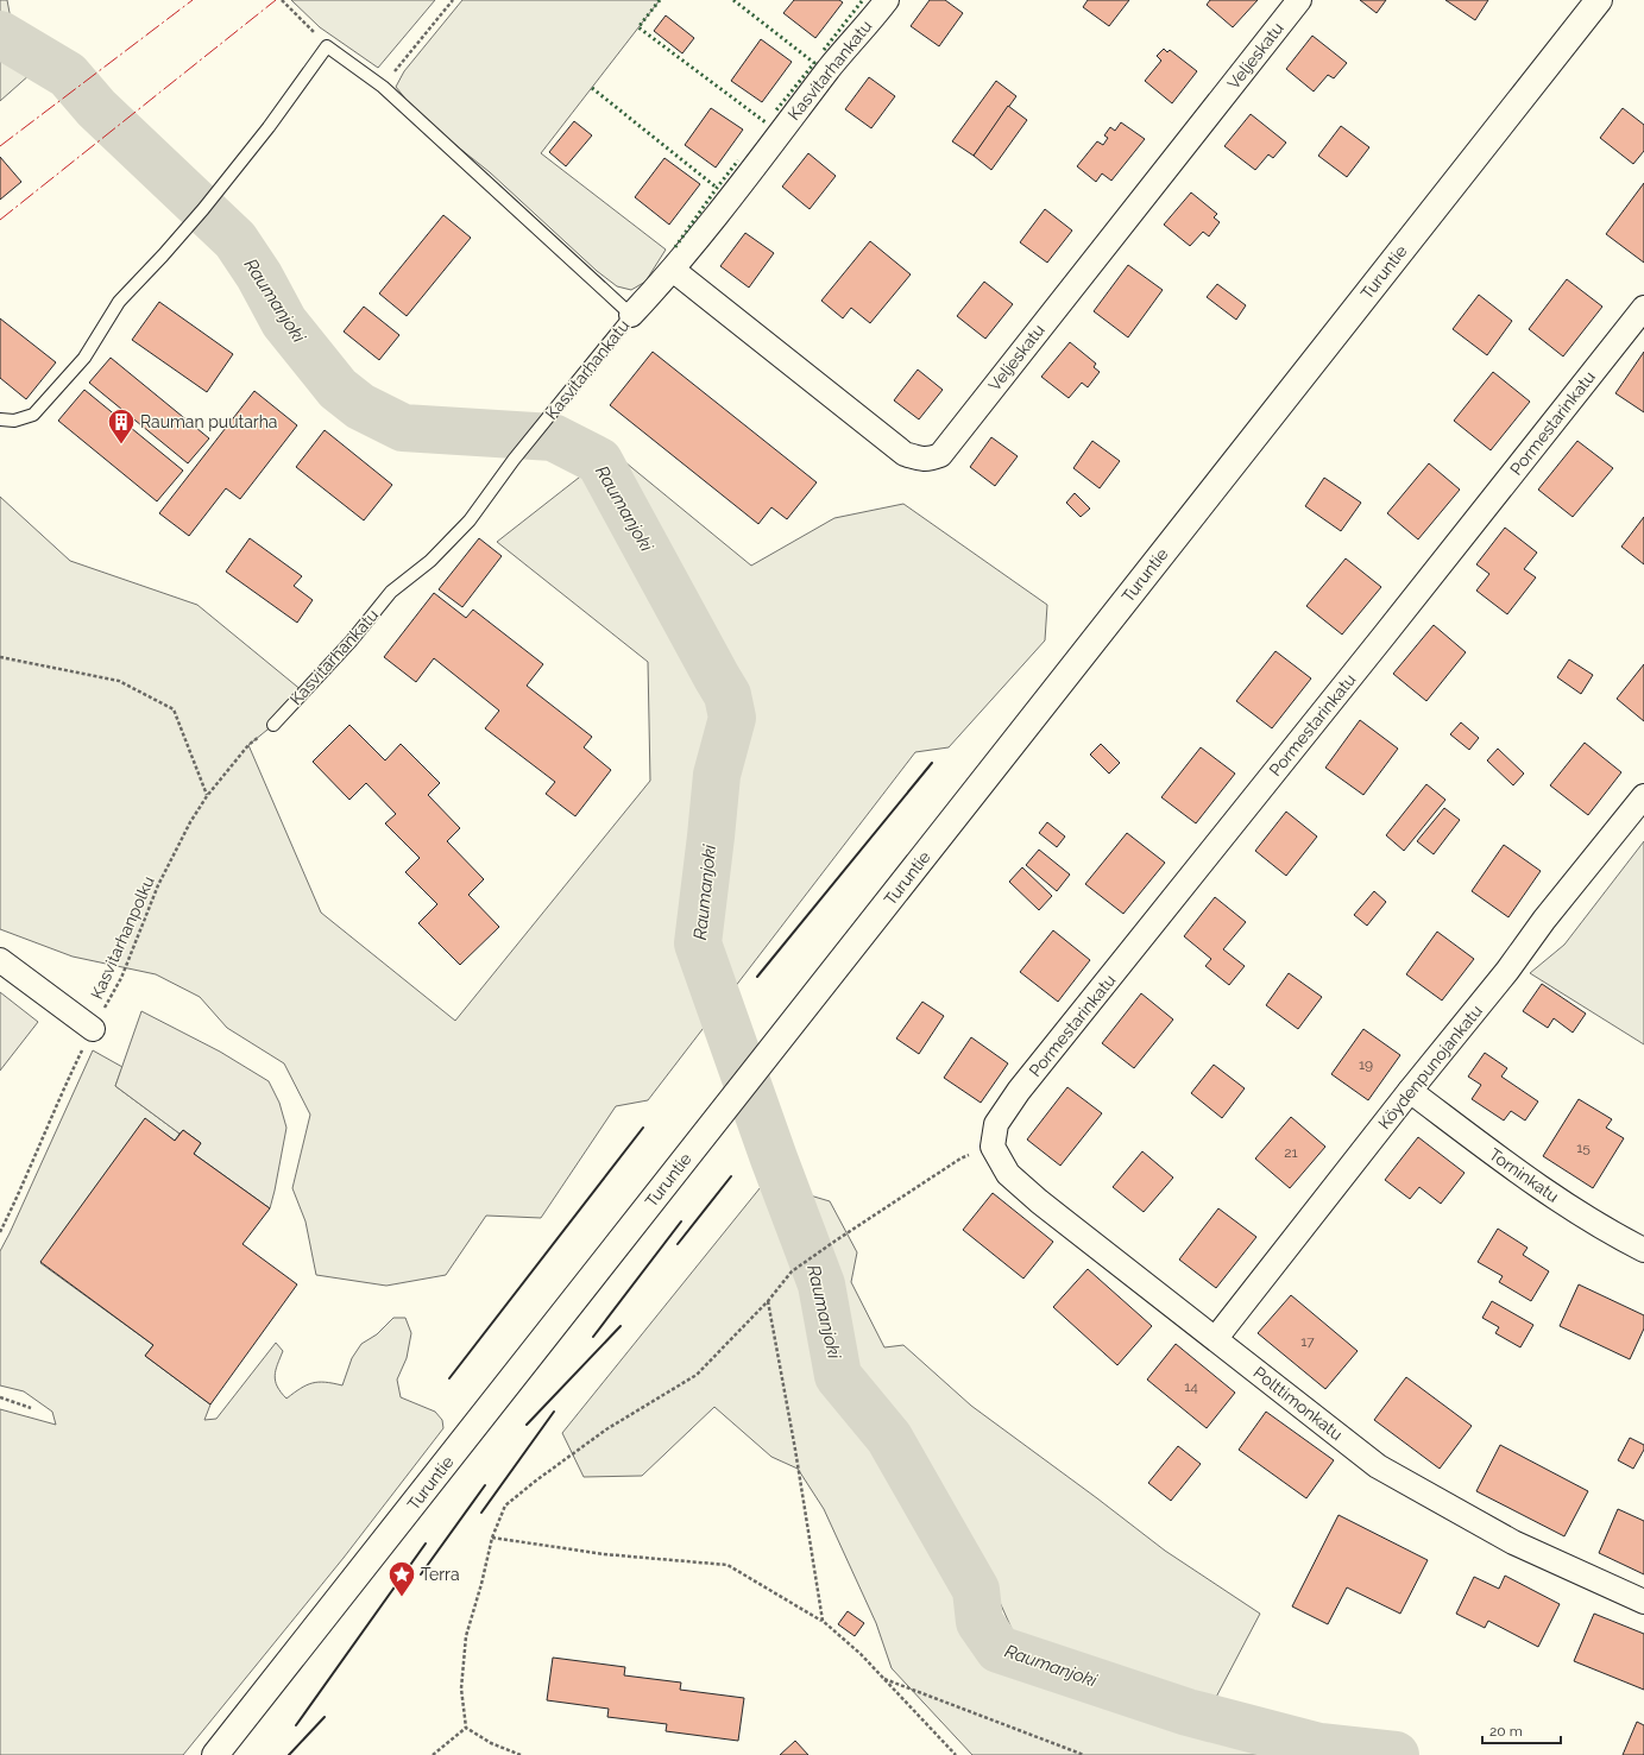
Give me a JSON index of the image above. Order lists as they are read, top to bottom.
{
  "streets": {
    "highway": ["Turuntie"],
    "street": [
      "Veljeskatu",
      "Kasvitarhankatu",
      "Pormestarinkatu",
      "Köydenpunojankatu",
      "Torninkatu",
      "Polttimonkatu"
    ],
    "path": ["Kasvitarhanpolku"]
  },
  "crossings": [
    ["Veljeskatu", "Kasvitarhankatu"],
    ["Kasvitarhankatu", "Kasvitarhanpolku"],
    ["Pormestarinkatu", "Polttimonkatu"],
    ["Köydenpunojankatu", "Torninkatu"],
    ["Köydenpunojankatu", "Polttimonkatu"]
  ],
  "water": ["Raumanjoki"],
  "places": {
    "building": ["Rauman puutarha"],
    "place": ["Terra"]
  },
  "house_numbers": [
    "19",
    "15",
    "21",
    "17",
    "14"
  ],
  "scale_bar": "20 m"
}
